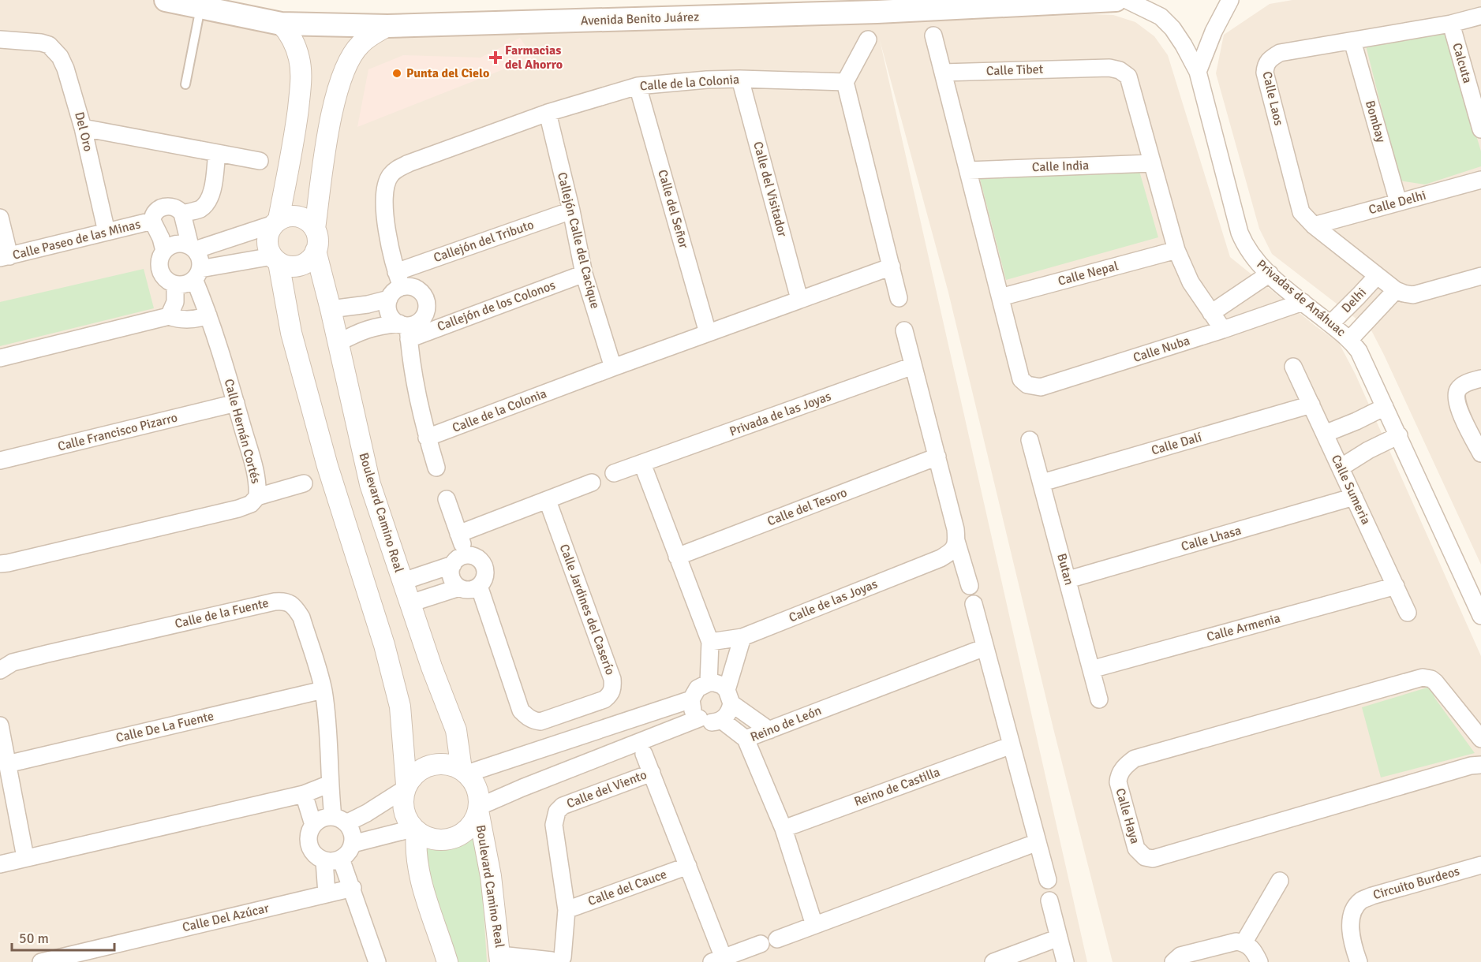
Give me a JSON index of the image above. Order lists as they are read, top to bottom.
{
  "streets": {
    "main road": ["Avenida Benito Juárez"],
    "street": [
      "Calcuta",
      "Calle Tibet",
      "Calle de la Colonia",
      "Calle Laos",
      "Bombay",
      "Del Oro",
      "Calle India",
      "Calle del Visitador",
      "Calle Delhi",
      "Calle del Señor",
      "Calle Paseo de las Minas",
      "Callejón Calle del Cacique",
      "Callejón del Tributo",
      "Calle Nepal",
      "Privadas de Anáhuac",
      "Delhi",
      "Callejón de los Colonos",
      "Calle Nuba",
      "Privada de las Joyas",
      "Calle Hernán Cortés",
      "Calle Francisco Pizarro",
      "Calle Dalí",
      "Calle Sumeria",
      "Calle del Tesoro",
      "Boulevard Camino Real",
      "Calle Lhasa",
      "Butan",
      "Calle de las Joyas",
      "Calle Jardines del Caserío",
      "Calle de la Fuente",
      "Calle Armenia",
      "Reino de León",
      "Calle De La Fuente",
      "Reino de Castilla",
      "Calle del Viento",
      "Calle Haya",
      "Circuito Burdeos",
      "Calle del Cauce",
      "Calle Del Azúcar"
    ]
  },
  "crossings": [
    ["Calcuta", "Calle Laos"],
    ["Calle Tibet", "Calle India"],
    ["Calle Tibet", "Calle Nepal"],
    ["Calle Tibet", "Calle Nuba"],
    ["Calle de la Colonia", "Calle del Visitador"],
    ["Calle de la Colonia", "Calle del Señor"],
    ["Calle de la Colonia", "Callejón Calle del Cacique"],
    ["Calle de la Colonia", "Callejón del Tributo"],
    ["Calle de la Colonia", "Callejón de los Colonos"],
    ["Calle Laos", "Bombay"],
    ["Calle Laos", "Calle Delhi"],
    ["Calle Laos", "Delhi"],
    ["Bombay", "Calle Delhi"],
    ["Del Oro", "Calle Paseo de las Minas"],
    ["Calle Paseo de las Minas", "Calle Hernán Cortés"],
    ["Callejón Calle del Cacique", "Callejón del Tributo"],
    ["Callejón Calle del Cacique", "Callejón de los Colonos"],
    ["Callejón del Tributo", "Callejón de los Colonos"],
    ["Calle Nepal", "Calle Nuba"],
    ["Privadas de Anáhuac", "Delhi"],
    ["Privadas de Anáhuac", "Calle Nuba"],
    ["Callejón de los Colonos", "Boulevard Camino Real"],
    ["Calle Hernán Cortés", "Calle Francisco Pizarro"],
    ["Calle Dalí", "Calle Sumeria"],
    ["Calle Dalí", "Butan"],
    ["Calle Sumeria", "Calle Lhasa"],
    ["Calle Sumeria", "Calle Armenia"],
    ["Boulevard Camino Real", "Calle del Viento"],
    ["Calle Lhasa", "Butan"],
    ["Butan", "Calle Armenia"],
    ["Calle de la Fuente", "Calle De La Fuente"],
    ["Reino de León", "Reino de Castilla"],
    ["Calle del Viento", "Calle del Cauce"]
  ],
  "places": {
    "health": ["Farmacias del Ahorro"],
    "other": ["Punta del Cielo"]
  },
  "scale_bar": "50 m"
}
